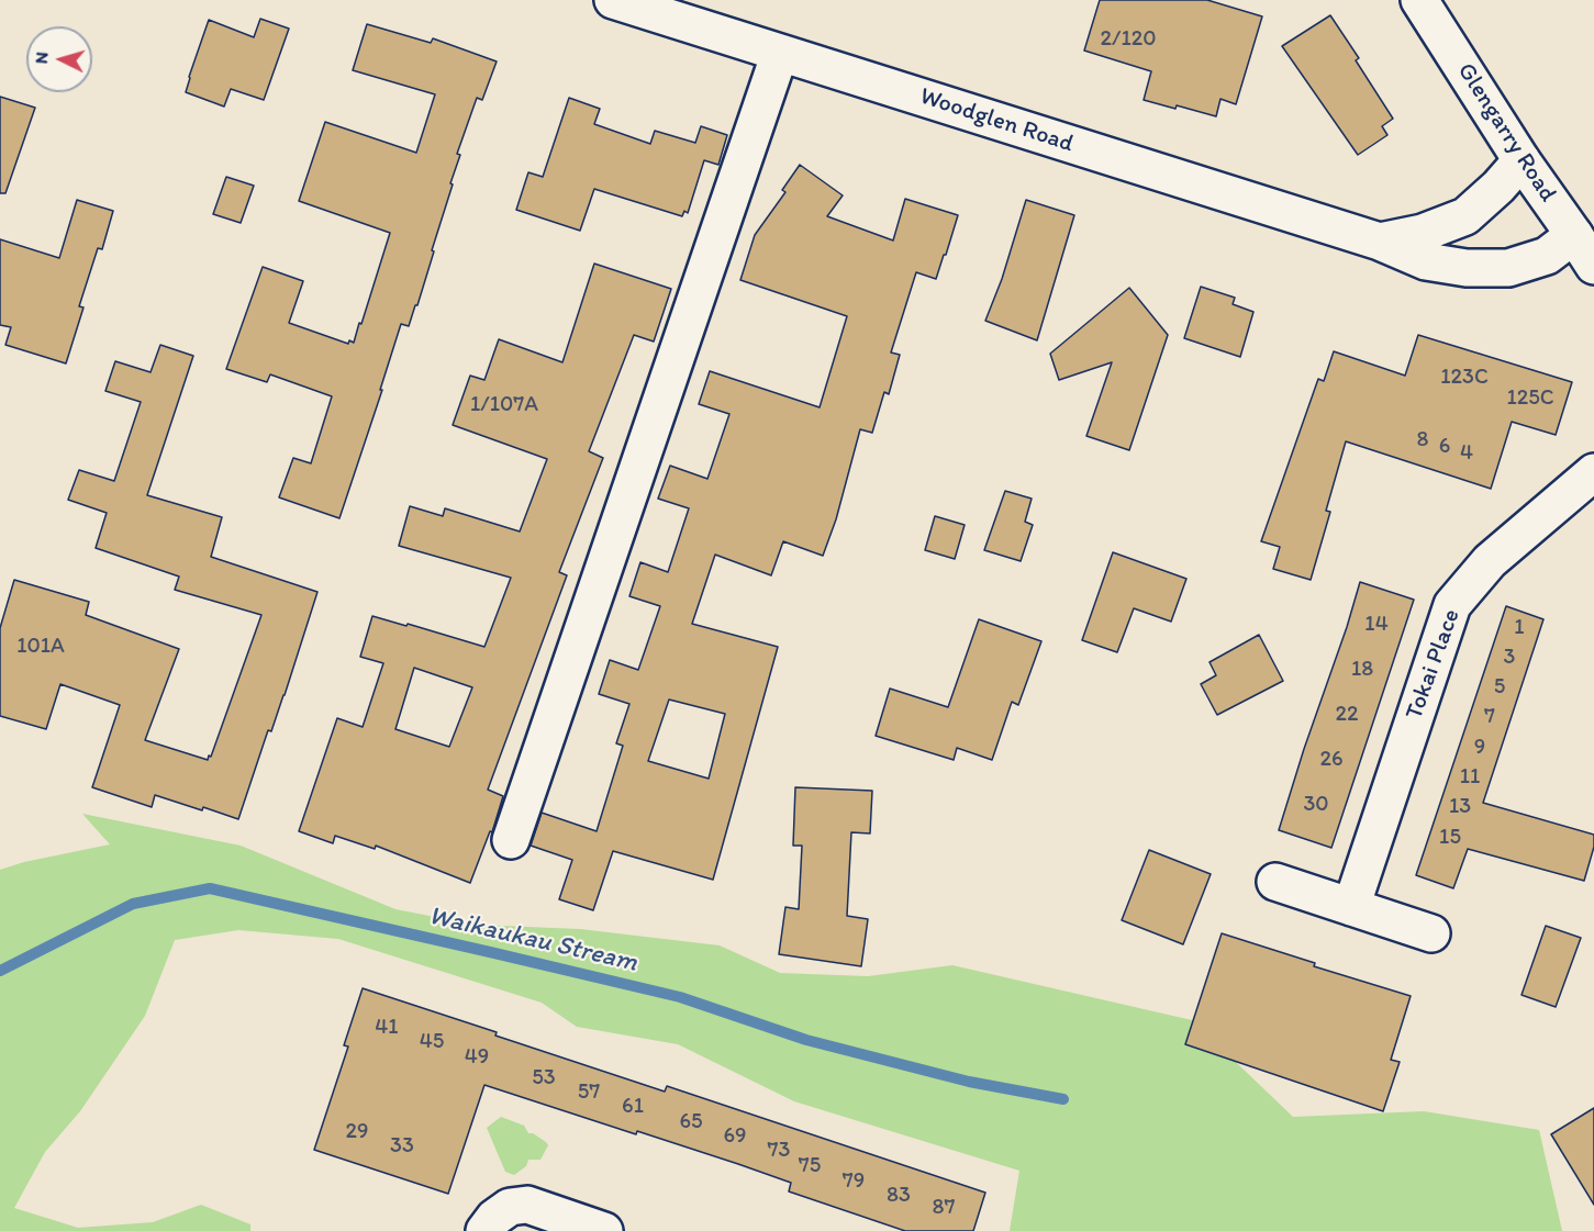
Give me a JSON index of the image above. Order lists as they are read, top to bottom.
{
  "streets": {
    "street": ["Woodglen Road", "Glengarry Road", "Tokai Place"]
  },
  "crossings": [
    ["Woodglen Road", "Glengarry Road"]
  ],
  "water": ["Waikaukau Stream"],
  "house_numbers": [
    "2/120",
    "123C",
    "125C",
    "1/107A",
    "8",
    "6",
    "4",
    "14",
    "1",
    "101A",
    "3",
    "18",
    "5",
    "22",
    "7",
    "9",
    "26",
    "11",
    "30",
    "13",
    "15",
    "41",
    "45",
    "49",
    "53",
    "57",
    "61",
    "65",
    "29",
    "69",
    "33",
    "73",
    "75",
    "79",
    "83",
    "87"
  ],
  "north": "left"
}
